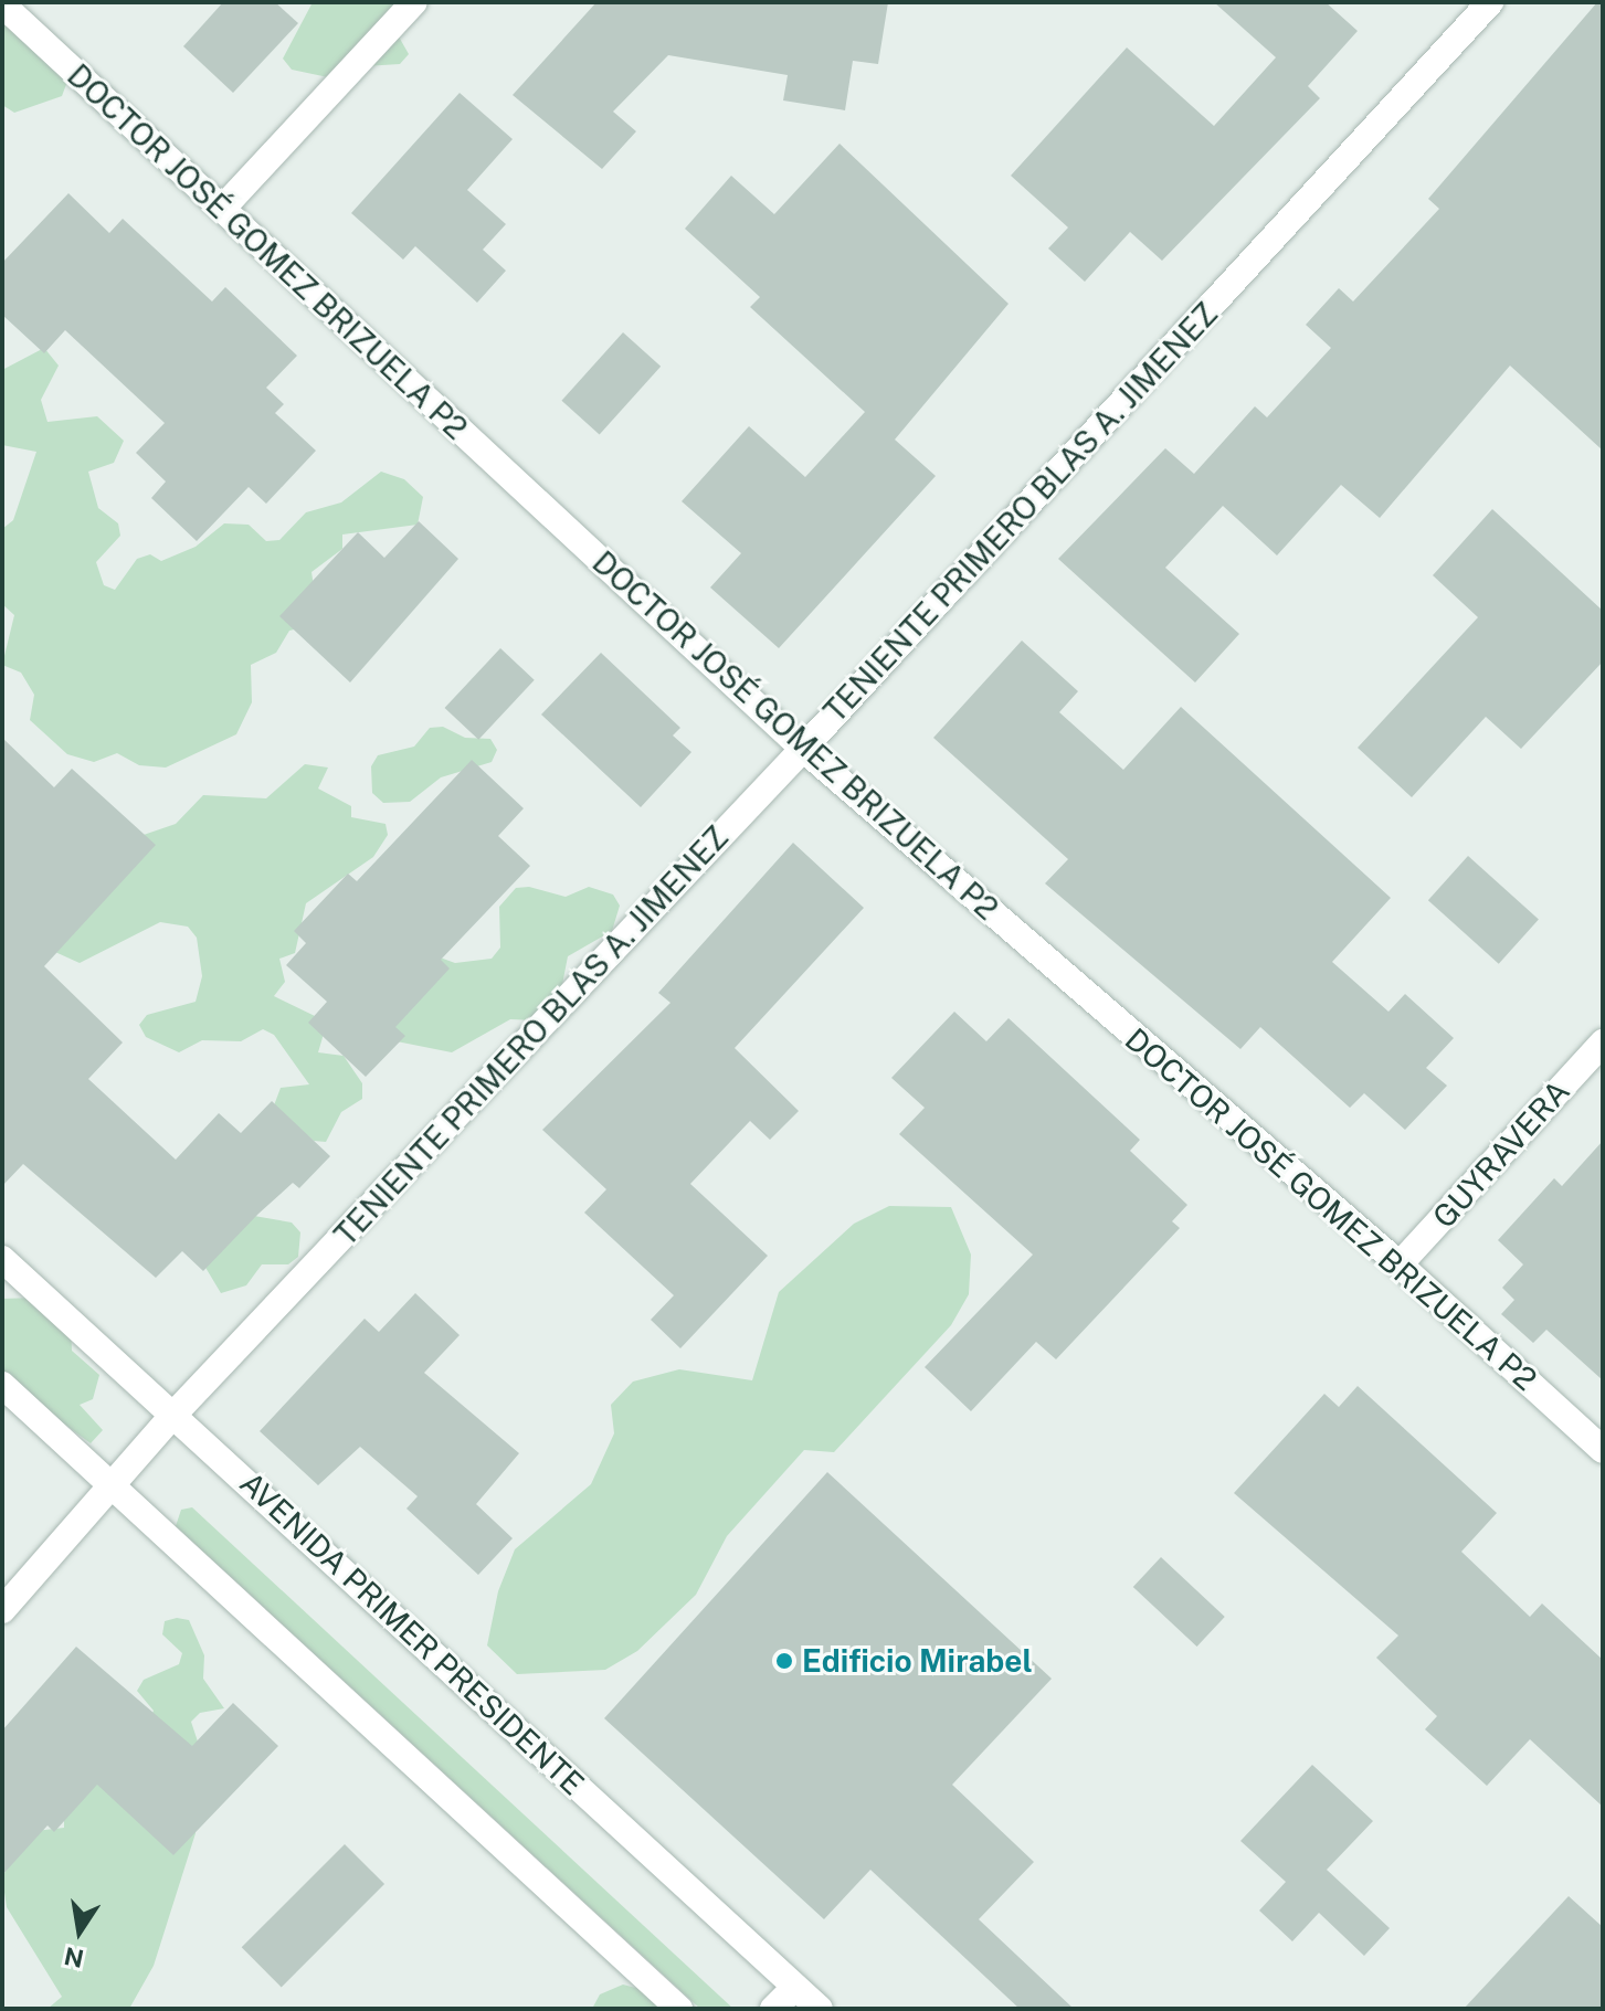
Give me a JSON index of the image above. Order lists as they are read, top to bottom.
{
  "streets": {
    "street": [
      "DOCTOR JOSÉ GOMEZ BRIZUELA P2",
      "TENIENTE PRIMERO BLAS A. JIMENEZ",
      "GUYRAVERA",
      "AVENIDA PRIMER PRESIDENTE"
    ]
  },
  "crossings": [
    ["DOCTOR JOSÉ GOMEZ BRIZUELA P2", "TENIENTE PRIMERO BLAS A. JIMENEZ"],
    ["DOCTOR JOSÉ GOMEZ BRIZUELA P2", "GUYRAVERA"],
    ["TENIENTE PRIMERO BLAS A. JIMENEZ", "AVENIDA PRIMER PRESIDENTE"]
  ],
  "places": ["Edificio Mirabel"],
  "north": "bottom"
}
